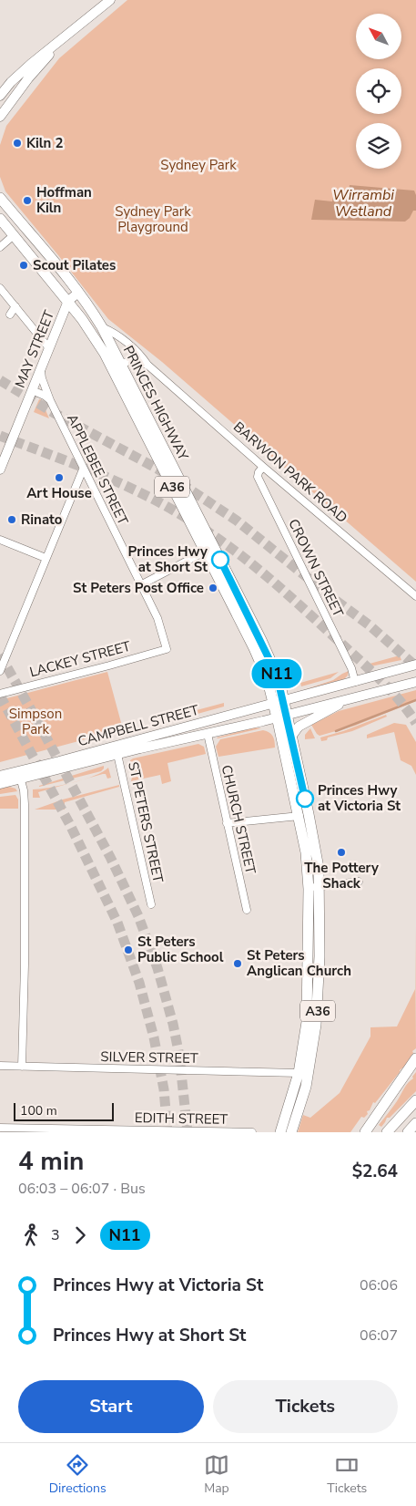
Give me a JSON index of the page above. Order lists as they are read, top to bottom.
{
  "streets": {
    "highway": ["PRINCES HIGHWAY", "A36"],
    "main road": ["MAY STREET", "CAMPBELL STREET"],
    "street": [
      "APPLEBEE STREET",
      "BARWON PARK ROAD",
      "CROWN STREET",
      "LACKEY STREET",
      "CHURCH STREET",
      "ST PETERS STREET",
      "SILVER STREET",
      "EDITH STREET"
    ]
  },
  "crossings": [
    ["MAY STREET", "PRINCES HIGHWAY"],
    ["MAY STREET", "APPLEBEE STREET"],
    ["MAY STREET", "A36"],
    ["PRINCES HIGHWAY", "BARWON PARK ROAD"],
    ["PRINCES HIGHWAY", "A36"],
    ["PRINCES HIGHWAY", "CAMPBELL STREET"],
    ["PRINCES HIGHWAY", "SILVER STREET"],
    ["APPLEBEE STREET", "LACKEY STREET"],
    ["BARWON PARK ROAD", "CROWN STREET"],
    ["CROWN STREET", "CAMPBELL STREET"],
    ["CAMPBELL STREET", "CHURCH STREET"],
    ["CAMPBELL STREET", "ST PETERS STREET"]
  ],
  "water": ["Wirrambi Wetland"],
  "parks": ["Sydney Park", "Sydney Park Playground", "Simpson Park"],
  "places": [
    "Kiln 2",
    "Hoffman Kiln",
    "Scout Pilates",
    "Art House",
    "Rinato",
    "Princes Hwy at Short St",
    "St Peters Post Office",
    "Princes Hwy at Victoria St",
    "The Pottery Shack",
    "St Peters Public School",
    "St Peters Anglican Church"
  ],
  "lines": ["bus line N11"],
  "scale_bar": "100 m",
  "north": "top left",
  "page": {
    "on_map": "N11",
    "scale": "100 m",
    "heading": ["4 min", "06:03 – 06:07 · Bus", "$2.64"],
    "legs": ["3", "N11"],
    "list": [
      {
        "name": "Princes Hwy at Victoria St",
        "value": "06:06"
      },
      {
        "name": "Princes Hwy at Short St",
        "value": "06:07"
      }
    ],
    "buttons": ["Start", "Tickets"],
    "tabs": ["Directions", "Map", "Tickets"]
  }
}
